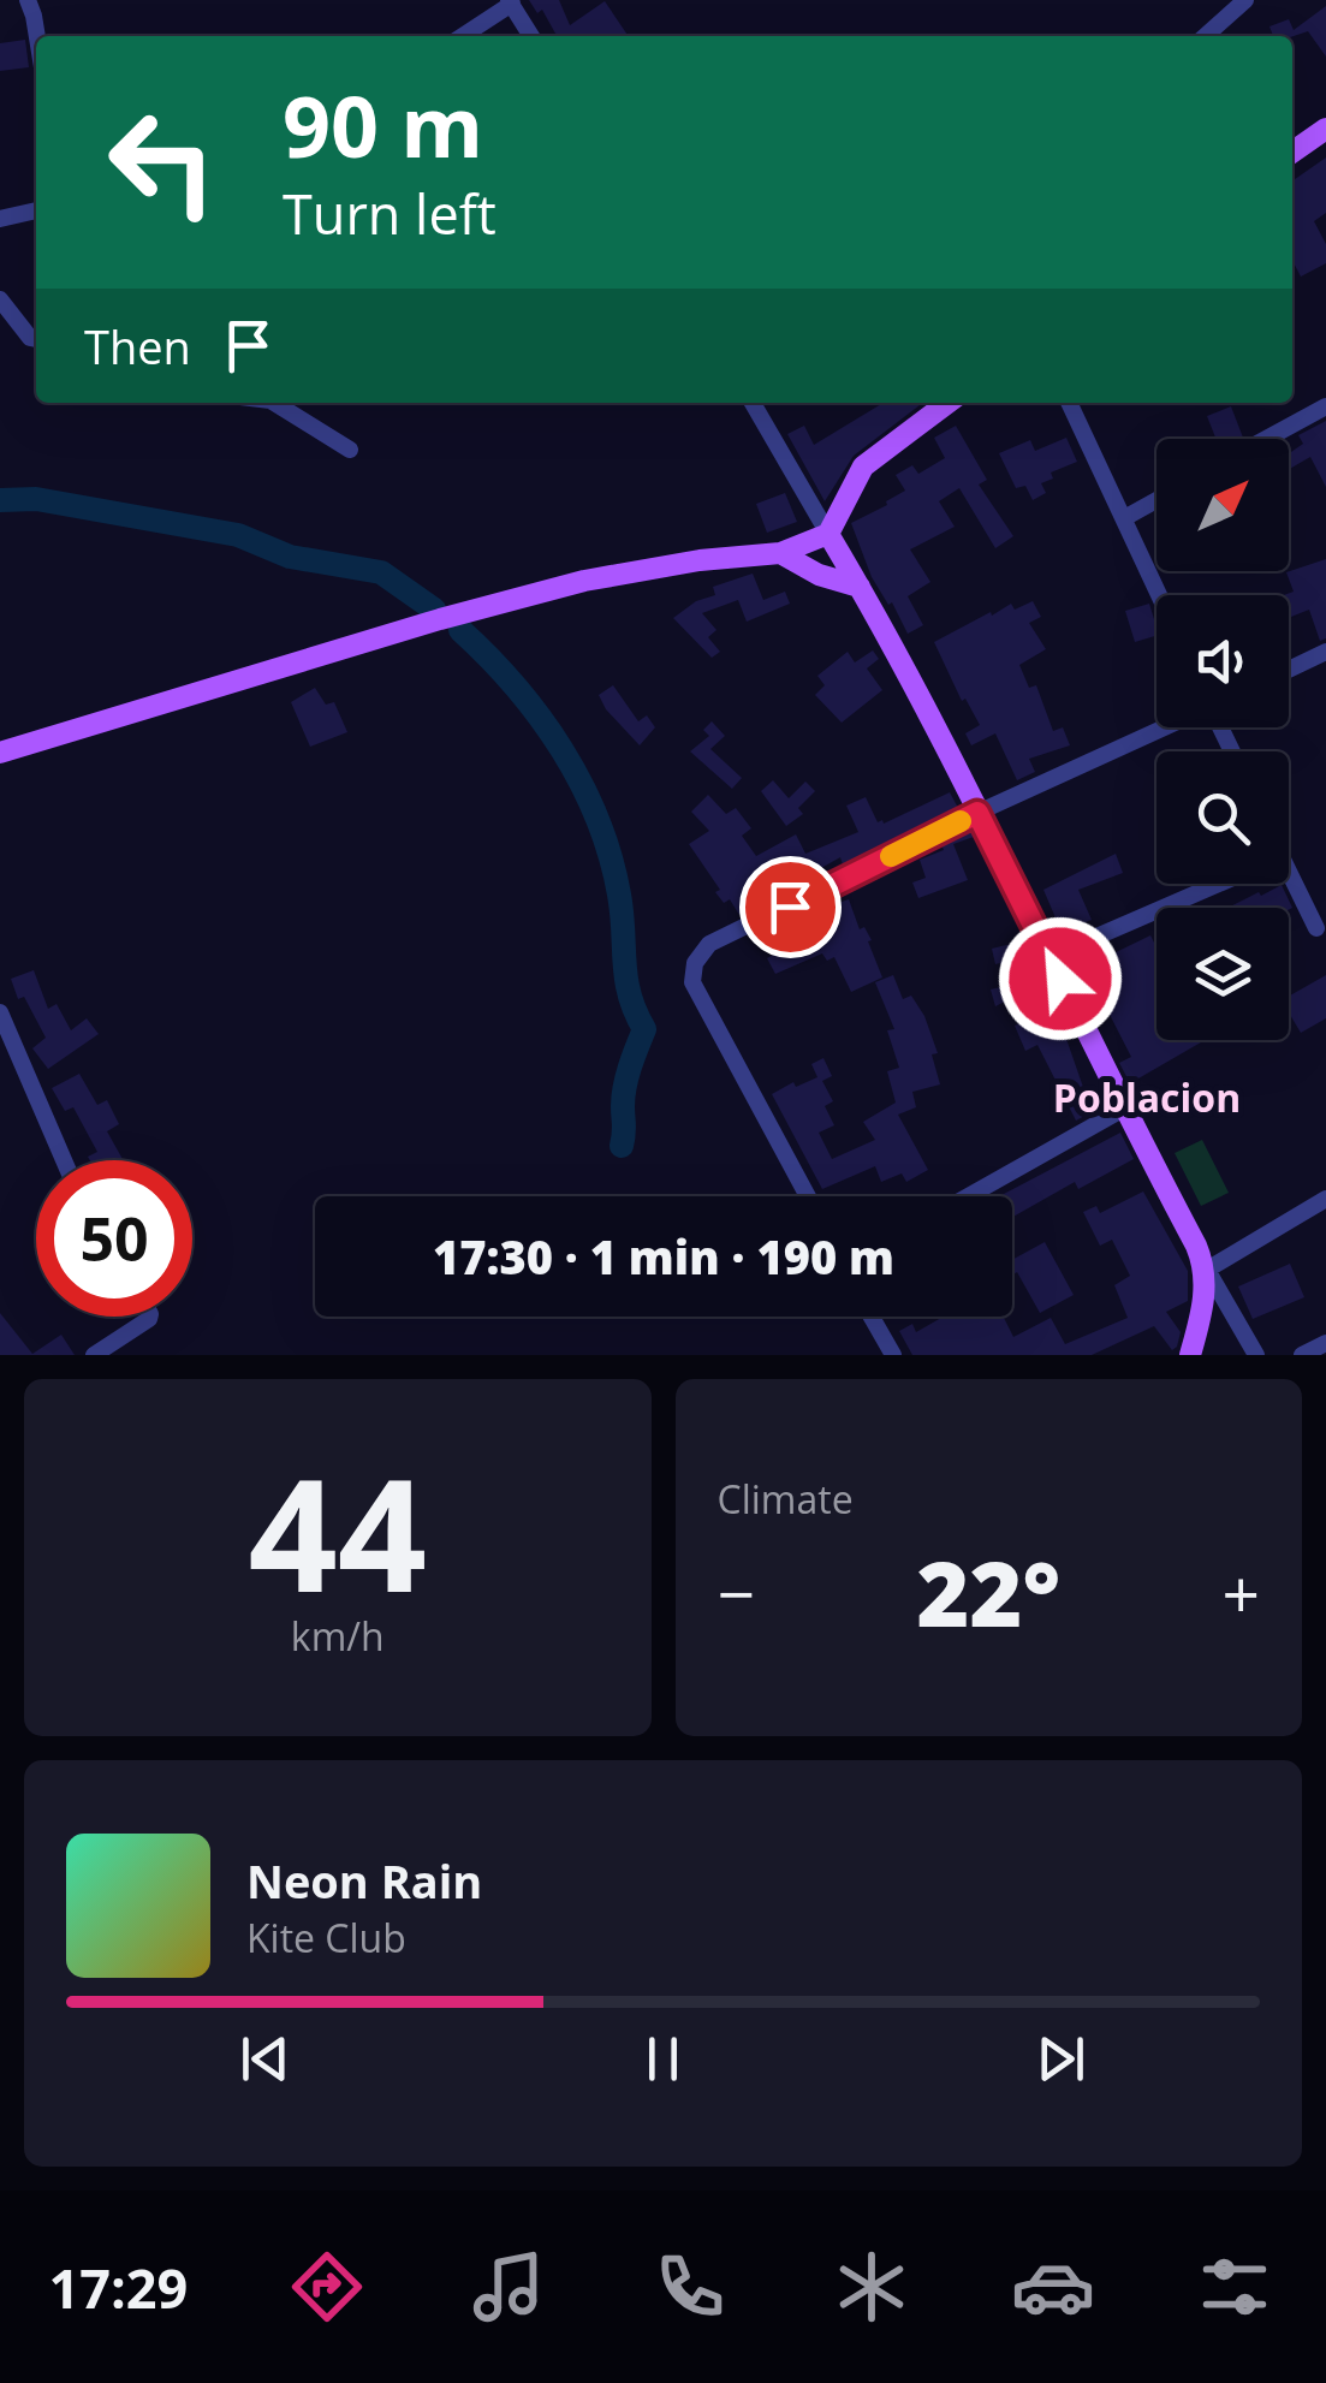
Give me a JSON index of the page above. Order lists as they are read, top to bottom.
{
  "districts": ["Poblacion"],
  "north": "top right",
  "page": {
    "turn": ["90 m", "Turn left"],
    "then": "Then",
    "limit": "50",
    "trip": "17:30 · 1 min · 190 m",
    "tile": [
      ["44", "km/h"],
      "Climate"
    ],
    "heat": ["−", "22°", "+"],
    "song": ["Neon Rain", "Kite Club"],
    "tabs": "17:29"
  }
}
